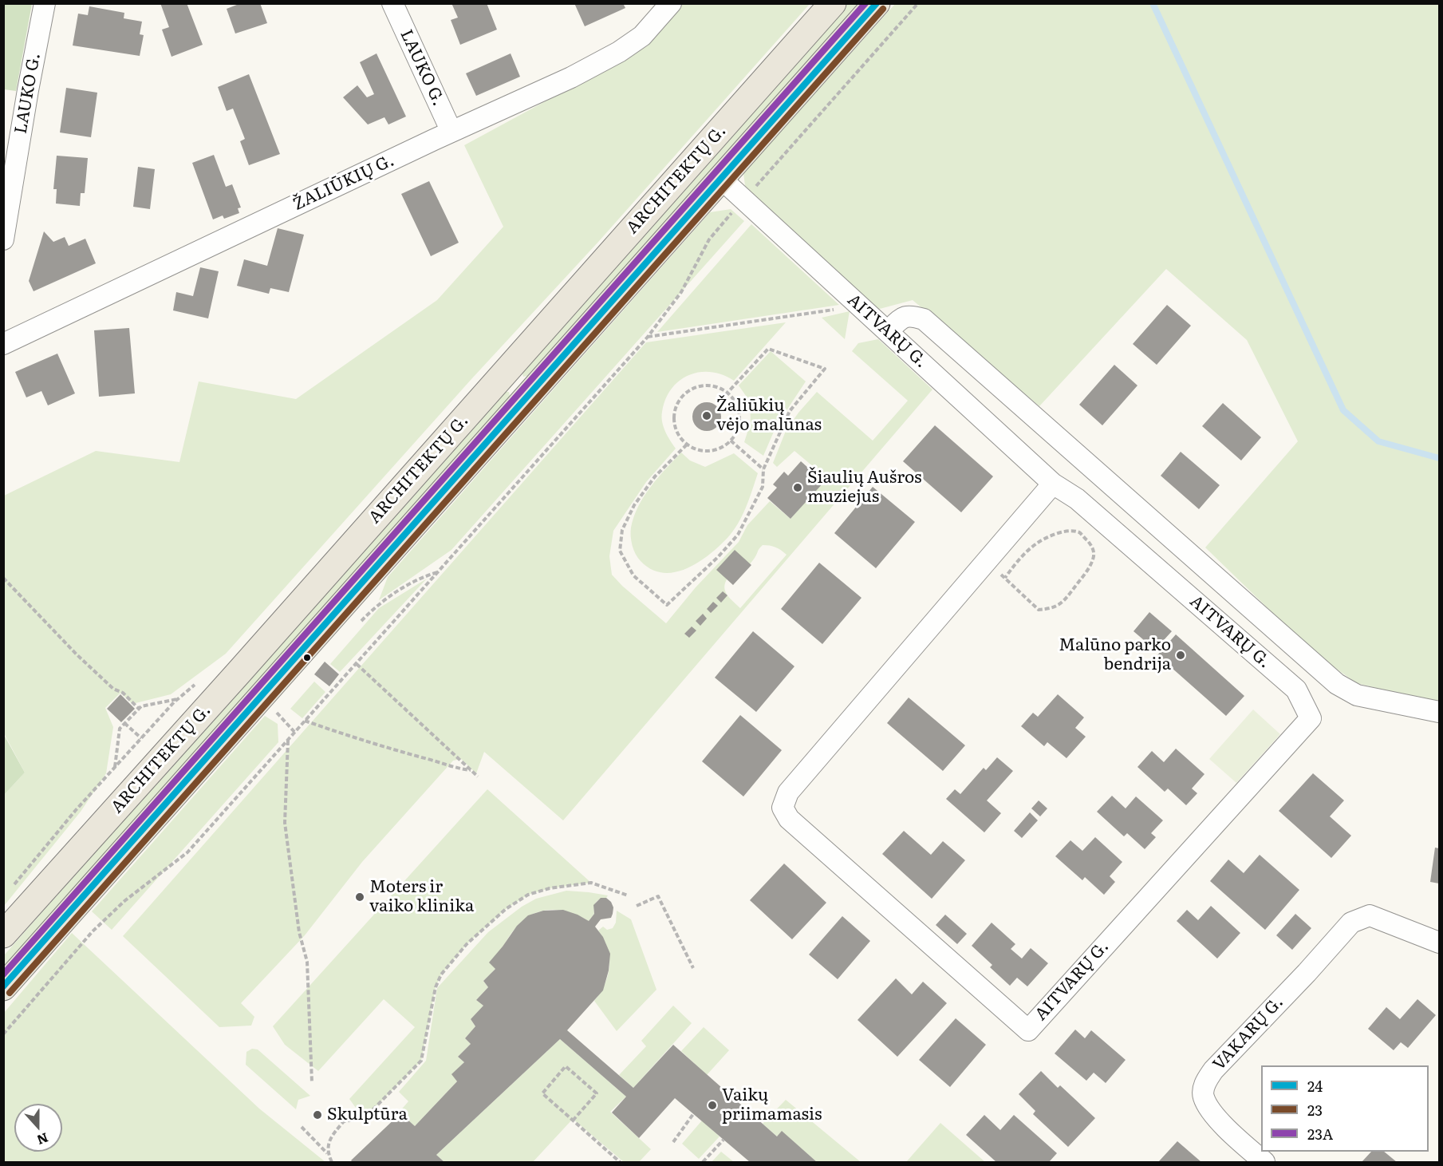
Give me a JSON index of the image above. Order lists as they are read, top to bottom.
{
  "streets": {
    "main road": ["ARCHITEKTŲ G."],
    "street": [
      "LAUKO G.",
      "ŽALIŪKIŲ G.",
      "AITVARŲ G.",
      "VAKARŲ G."
    ]
  },
  "crossings": [
    ["LAUKO G.", "ŽALIŪKIŲ G."],
    ["ARCHITEKTŲ G.", "AITVARŲ G."]
  ],
  "places": [
    "Žaliūkių vėjo malūnas",
    "Šiaulių Aušros muziejus",
    "Malūno parko bendrija",
    "Moters ir vaiko klinika",
    "Vaikų priimamasis",
    "Skulptūra"
  ],
  "lines": ["transit line 24", "transit line 23A", "transit line 23"],
  "legend": ["24", "23", "23A"],
  "north": "bottom"
}
